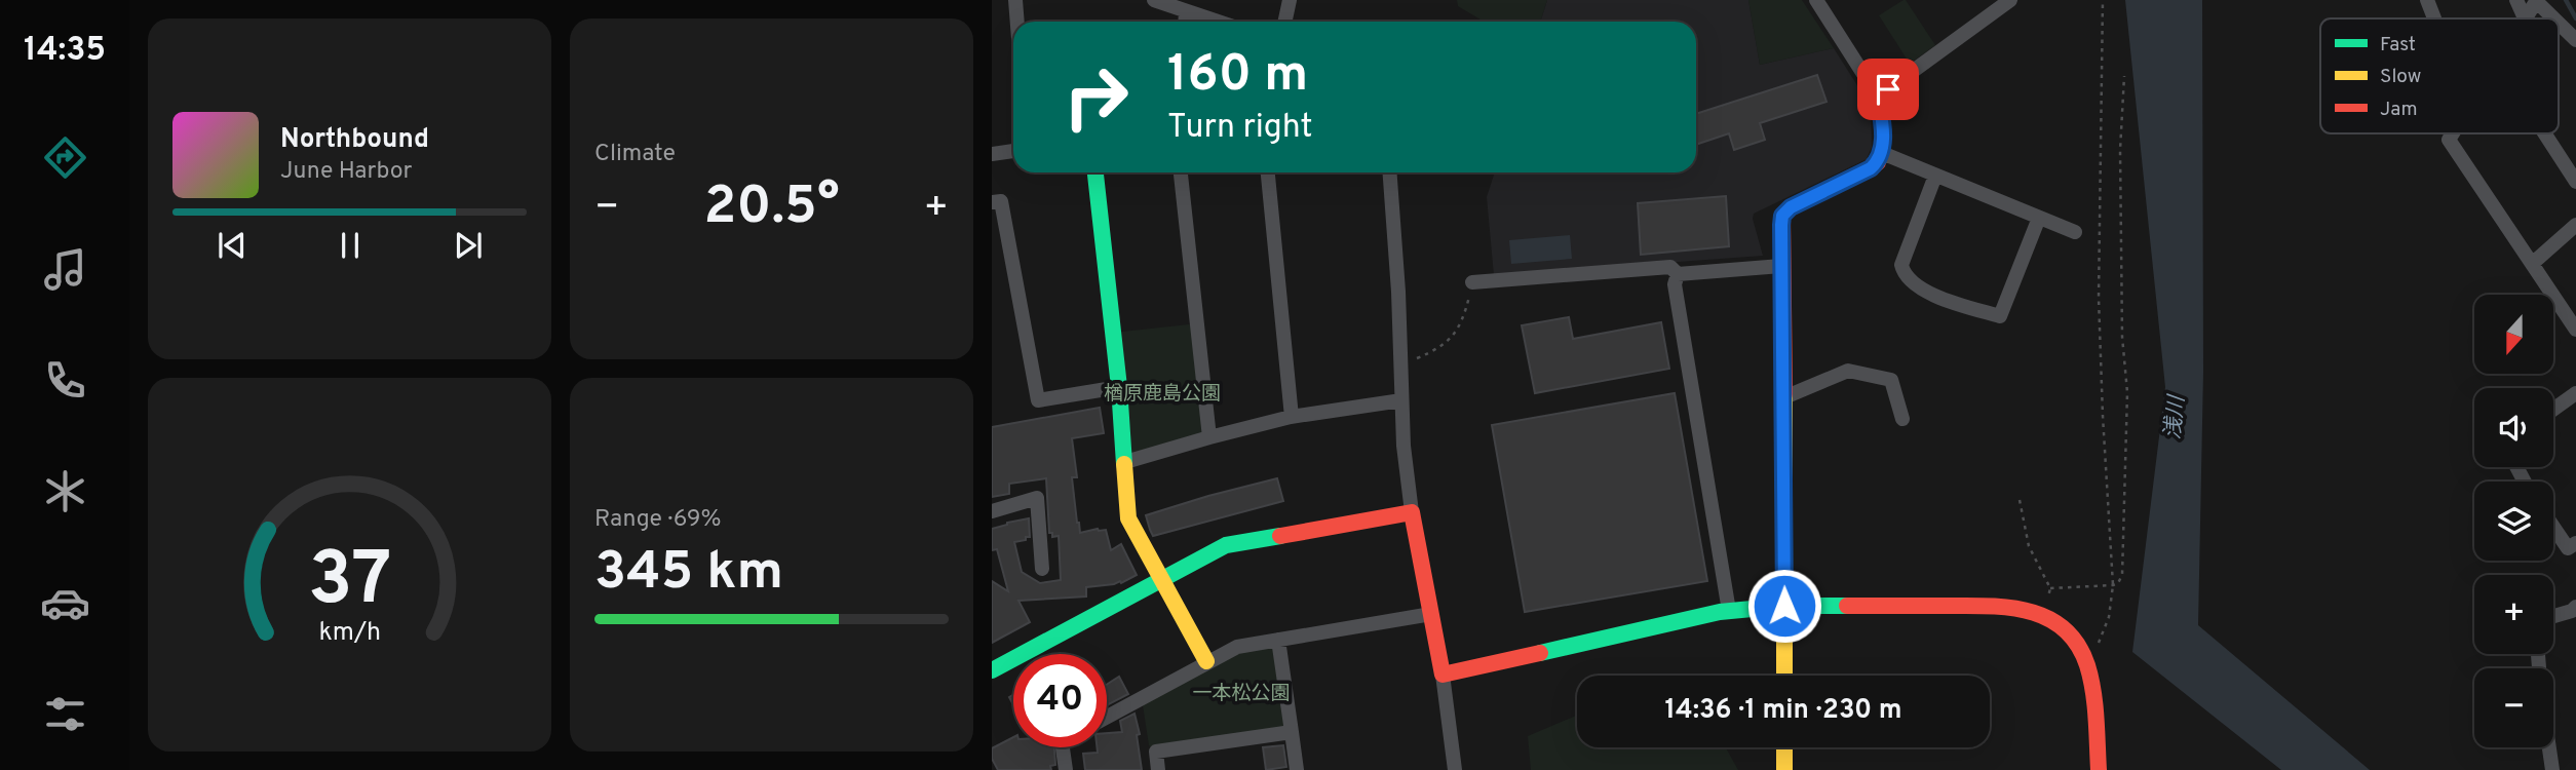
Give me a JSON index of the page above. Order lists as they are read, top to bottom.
{
  "water": ["浅川"],
  "parks": ["楢原鹿島公園", "一本松公園"],
  "legend": ["Fast", "Slow", "Jam"],
  "north": "bottom",
  "page": {
    "tabs": "14:35",
    "tile": [
      "Climate",
      ["Range · 69%", "345 km"]
    ],
    "turn": ["160 m", "Turn right"],
    "song": ["Northbound", "June Harbor"],
    "heat": ["−", "20.5°", "+"],
    "map_buttons": ["+", "−"],
    "limit": "40",
    "trip": "14:36 · 1 min · 230 m",
    "gauge": ["37", "km/h"]
  }
}
